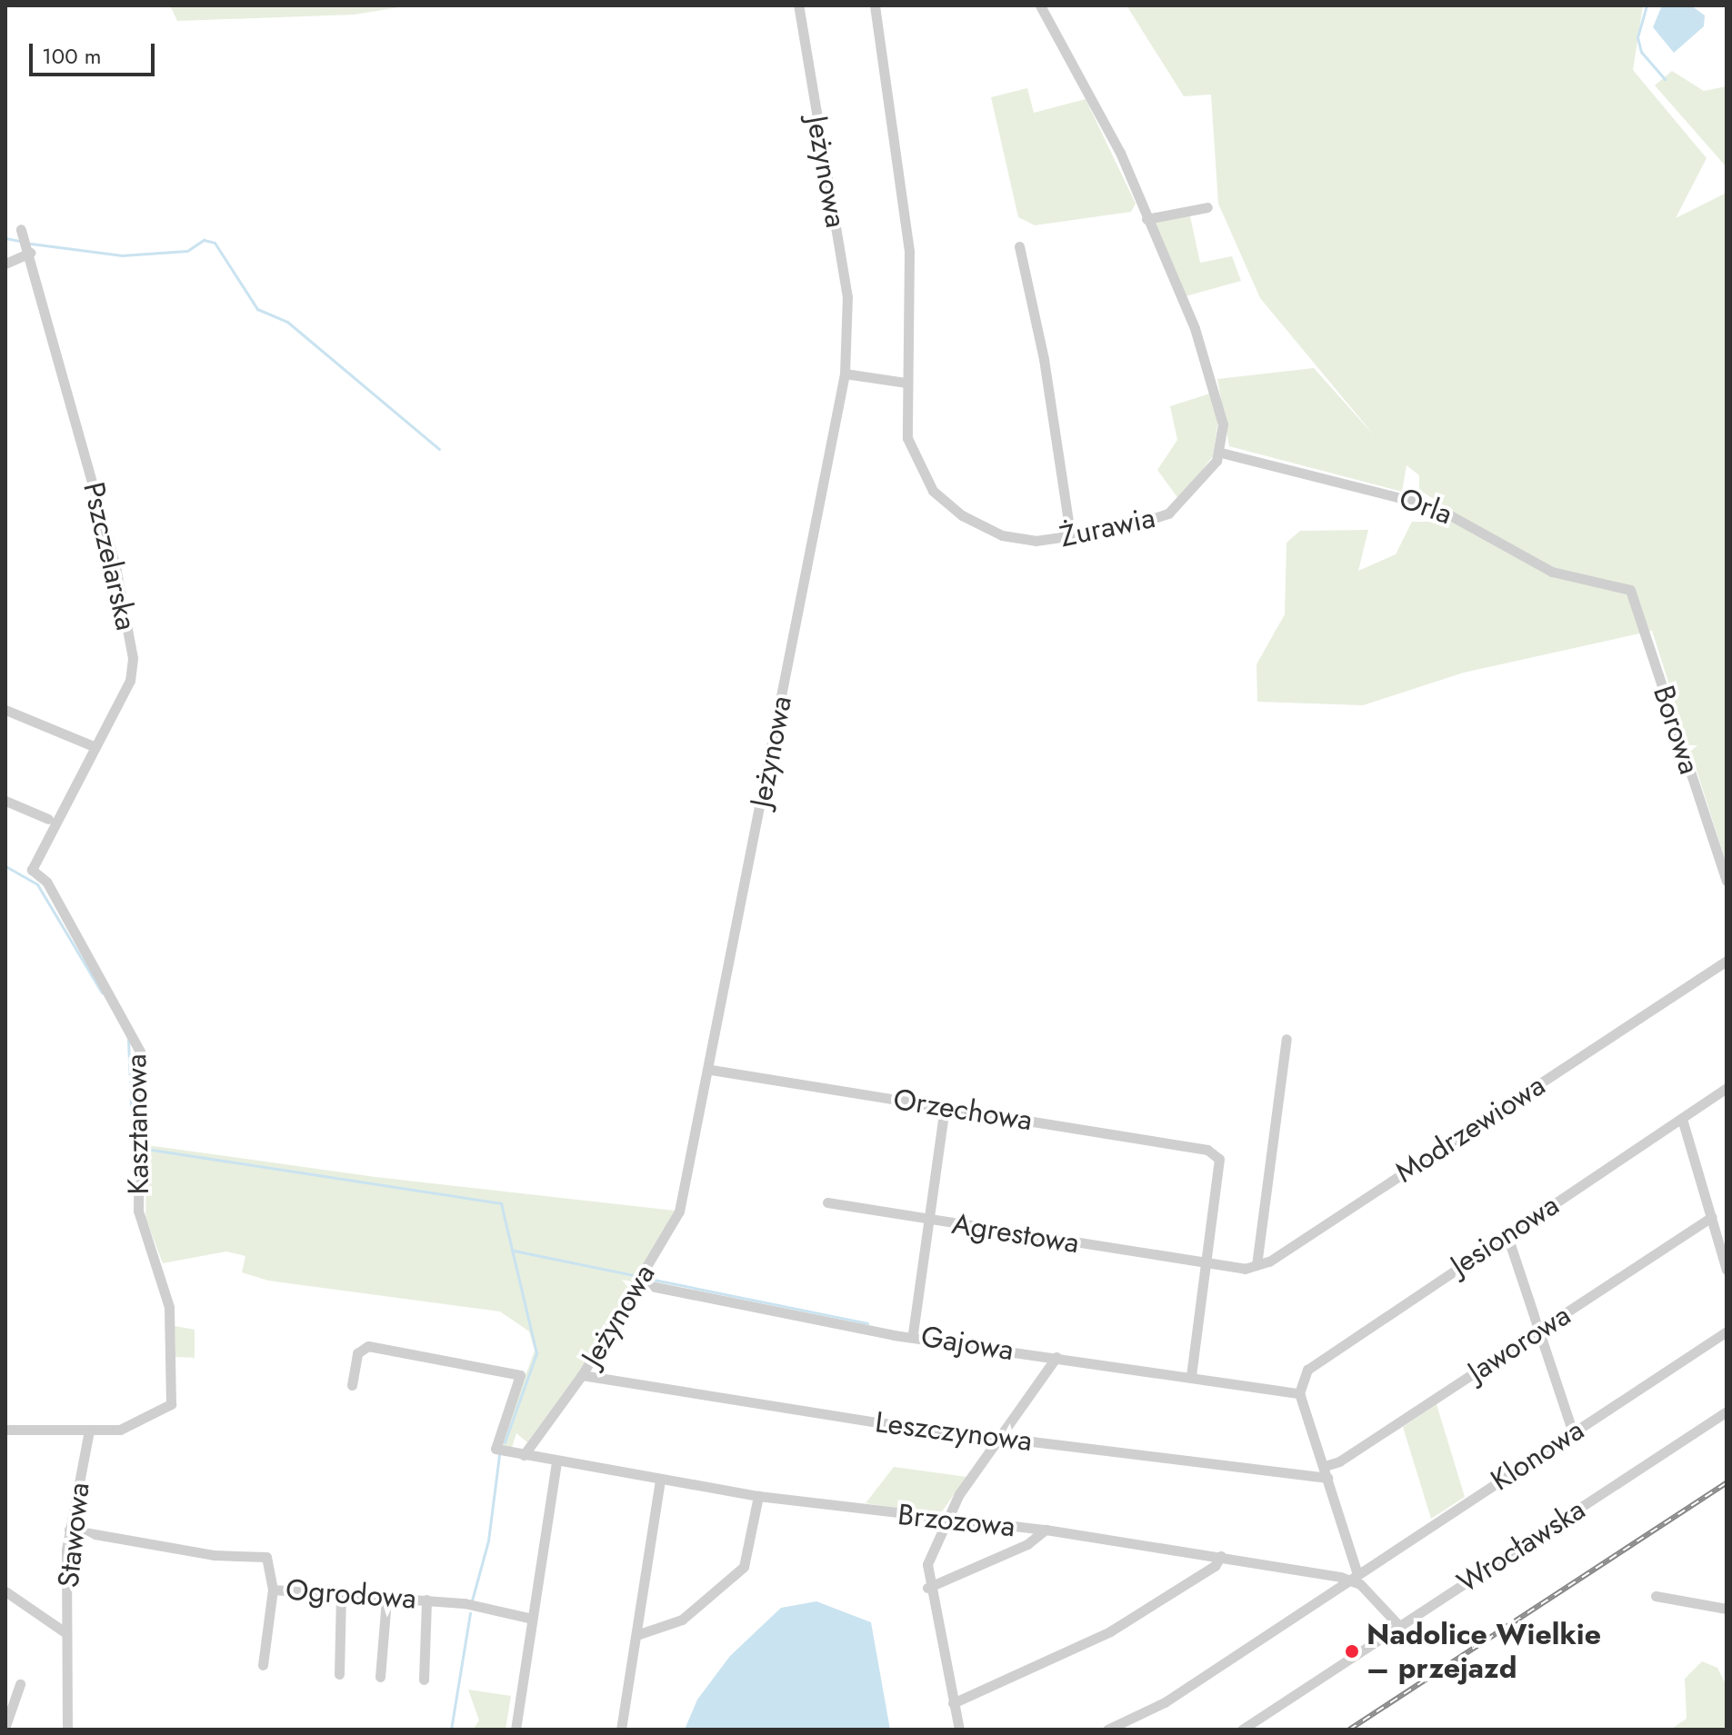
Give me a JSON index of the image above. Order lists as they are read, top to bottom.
{
  "streets": {
    "street": [
      "Jeżynowa",
      "Orla",
      "Żurawia",
      "Pszczelarska",
      "Borowa",
      "Orzechowa",
      "Kasztanowa",
      "Modrzewiowa",
      "Agrestowa",
      "Jesionowa",
      "Gajowa",
      "Jaworowa",
      "Leszczynowa",
      "Klonowa",
      "Brzozowa",
      "Stawowa",
      "Wrocławska",
      "Ogrodowa"
    ]
  },
  "crossings": [
    ["Jeżynowa", "Orzechowa"],
    ["Jeżynowa", "Gajowa"],
    ["Jeżynowa", "Leszczynowa"],
    ["Jeżynowa", "Brzozowa"],
    ["Orla", "Żurawia"],
    ["Orla", "Borowa"],
    ["Pszczelarska", "Kasztanowa"],
    ["Orzechowa", "Agrestowa"],
    ["Kasztanowa", "Stawowa"],
    ["Jesionowa", "Gajowa"],
    ["Klonowa", "Brzozowa"],
    ["Brzozowa", "Wrocławska"],
    ["Stawowa", "Ogrodowa"]
  ],
  "places": ["Nadolice Wielkie – przejazd"],
  "scale_bar": "100 m"
}
